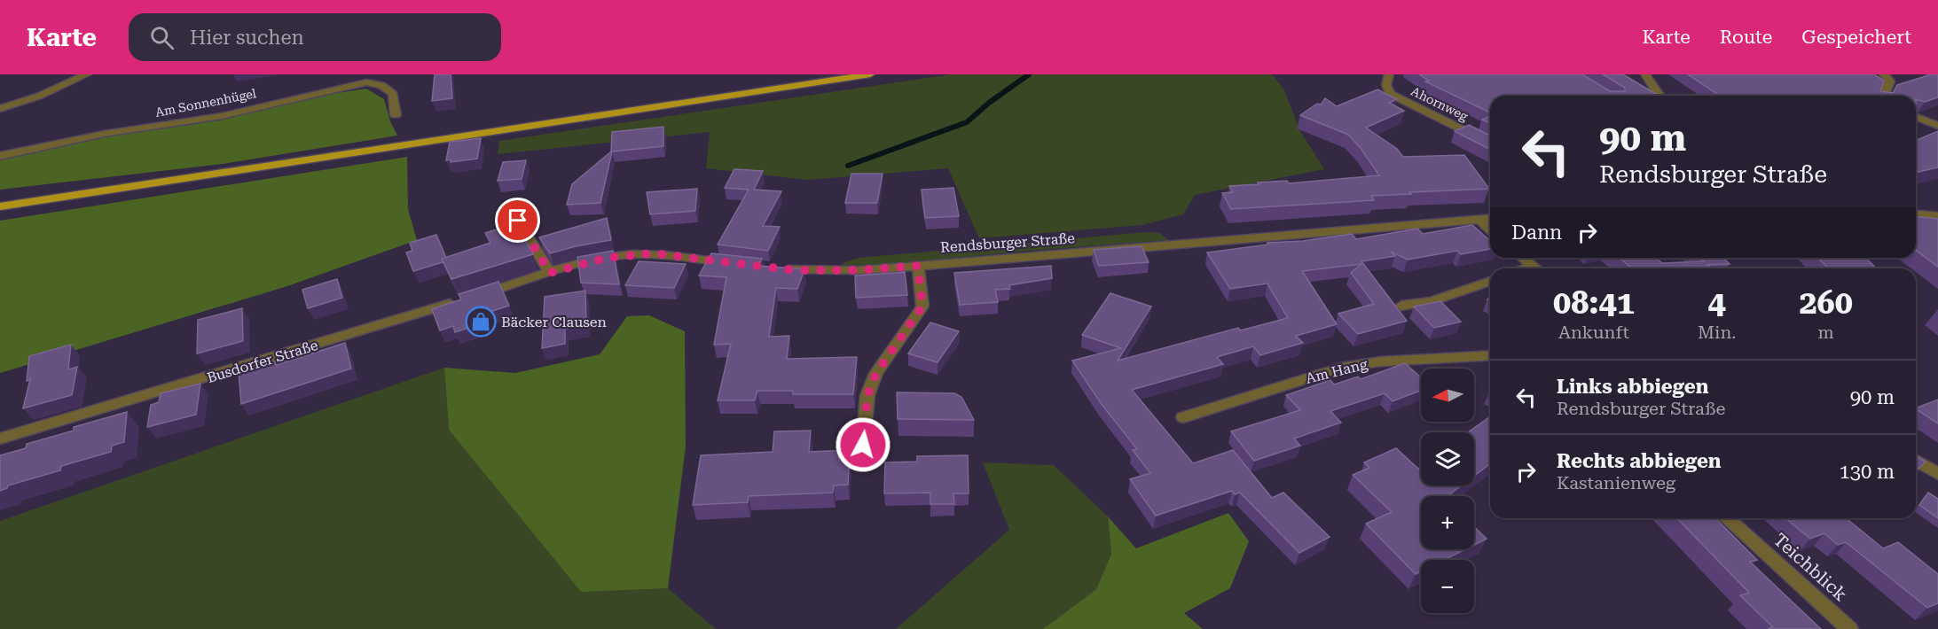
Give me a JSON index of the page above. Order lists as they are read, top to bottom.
{
  "streets": {
    "street": [
      "Am Sonnenhügel",
      "Ahornweg",
      "Rendsburger Straße",
      "Busdorfer Straße",
      "Am Hang",
      "Teichblick"
    ]
  },
  "places": {
    "shop": ["Bäcker Clausen"]
  },
  "north": "left",
  "page": {
    "header": "Karte",
    "search": "Hier suchen",
    "nav": ["Karte", "Route", "Gespeichert"],
    "turn": ["90 m", "Rendsburger Straße"],
    "then": "Dann",
    "eta": [
      "08:41",
      "Ankunft",
      "4",
      "Min.",
      "260",
      "m"
    ],
    "list": [
      {
        "name": "Links abbiegen",
        "note": "Rendsburger Straße",
        "value": "90 m"
      },
      {
        "name": "Rechts abbiegen",
        "note": "Kastanienweg",
        "value": "130 m"
      }
    ],
    "map_buttons": ["+", "−"]
  }
}
